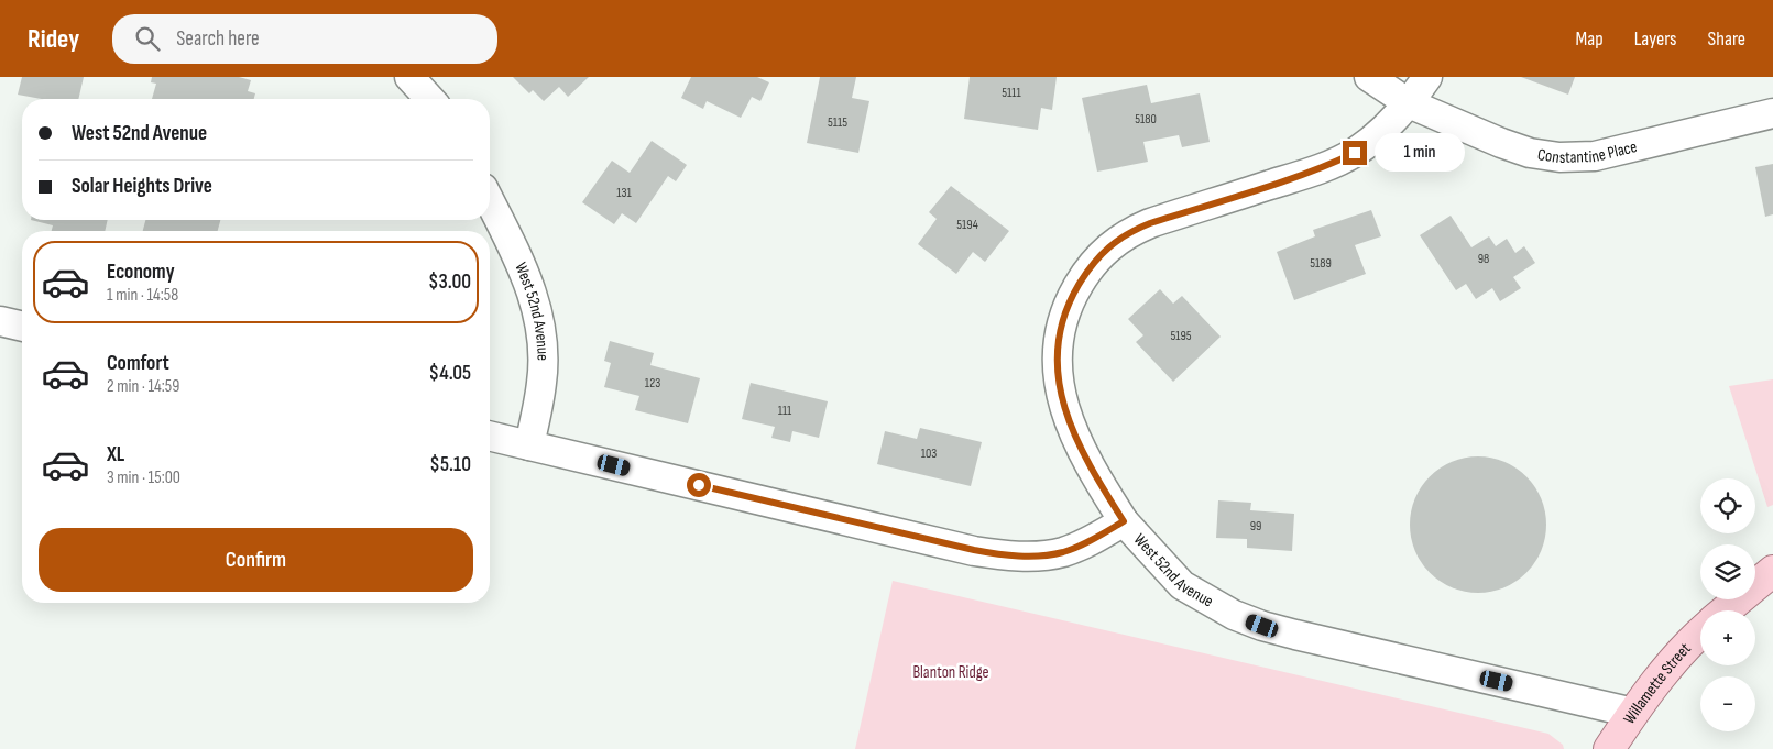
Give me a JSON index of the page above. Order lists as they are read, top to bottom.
{
  "streets": {
    "main road": ["Willamette Street"],
    "street": ["Constantine Place", "West 52nd Avenue"]
  },
  "crossings": [
    ["West 52nd Avenue", "Willamette Street"]
  ],
  "parks": ["Blanton Ridge"],
  "house_numbers": [
    "5111",
    "5180",
    "5115",
    "131",
    "5194",
    "98",
    "5189",
    "5195",
    "123",
    "111",
    "103",
    "99"
  ],
  "page": {
    "header": "Ridey",
    "search": "Search here",
    "nav": ["Map", "Layers", "Share"],
    "banner": ["West 52nd Avenue", "Solar Heights Drive"],
    "bubble": "1 min",
    "list": [
      {
        "name": "Economy",
        "note": "1 min · 14:58",
        "value": "$3.00"
      },
      {
        "name": "Comfort",
        "note": "2 min · 14:59",
        "value": "$4.05"
      },
      {
        "name": "XL",
        "note": "3 min · 15:00",
        "value": "$5.10"
      }
    ],
    "map_buttons": ["+", "−"],
    "buttons": "Confirm"
  }
}
